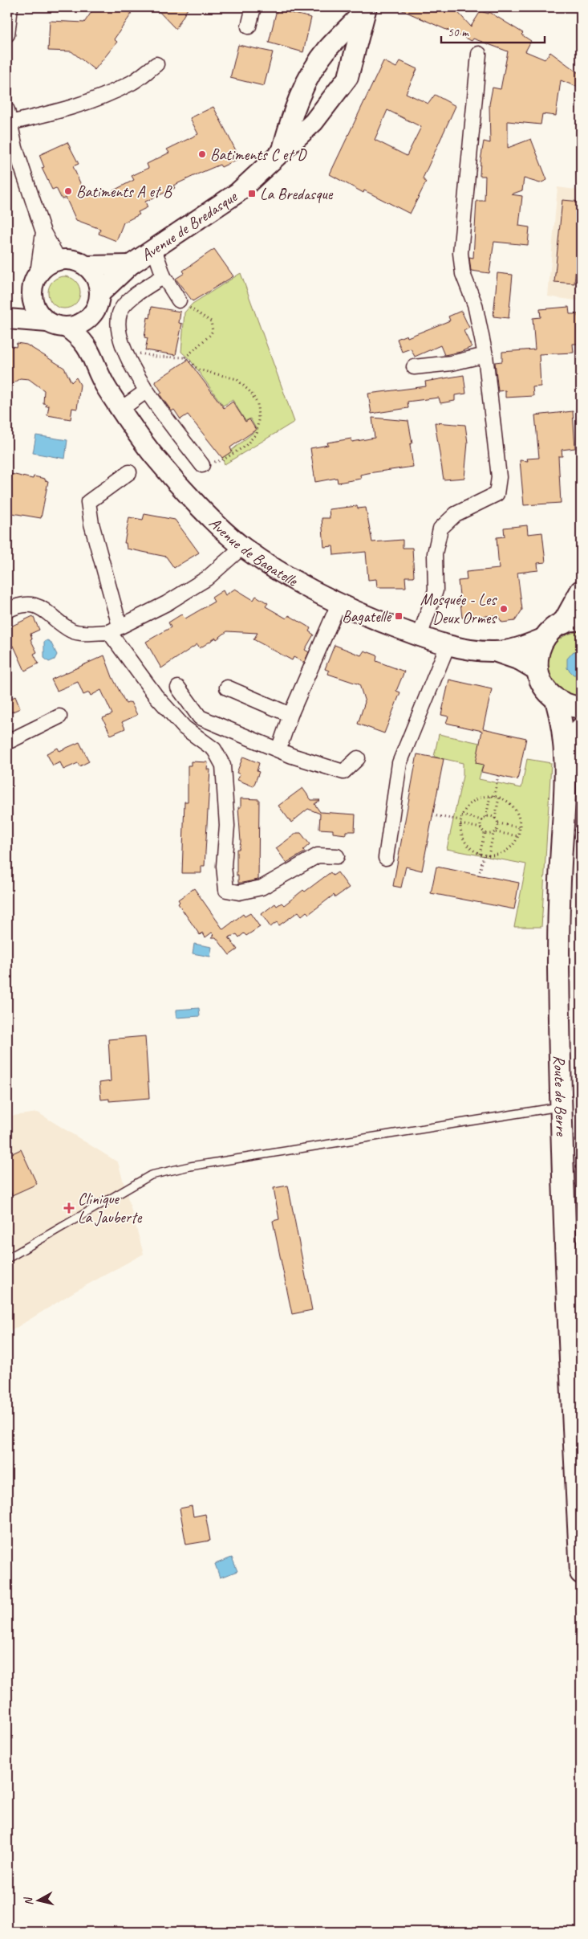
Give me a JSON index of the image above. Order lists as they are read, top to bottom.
{
  "streets": {
    "main road": ["Route de Berre"],
    "street": ["Avenue de Bredasque", "Avenue de Bagatelle"]
  },
  "crossings": [
    ["Avenue de Bredasque", "Avenue de Bagatelle"]
  ],
  "places": {
    "other": ["Batiments C et D", "Batiments A et B", "Mosquée - Les Deux Ormes"],
    "transit": ["La Bredasque", "Bagatelle"],
    "health": ["Clinique La Jauberte"]
  },
  "scale_bar": "50 m",
  "north": "left"
}
